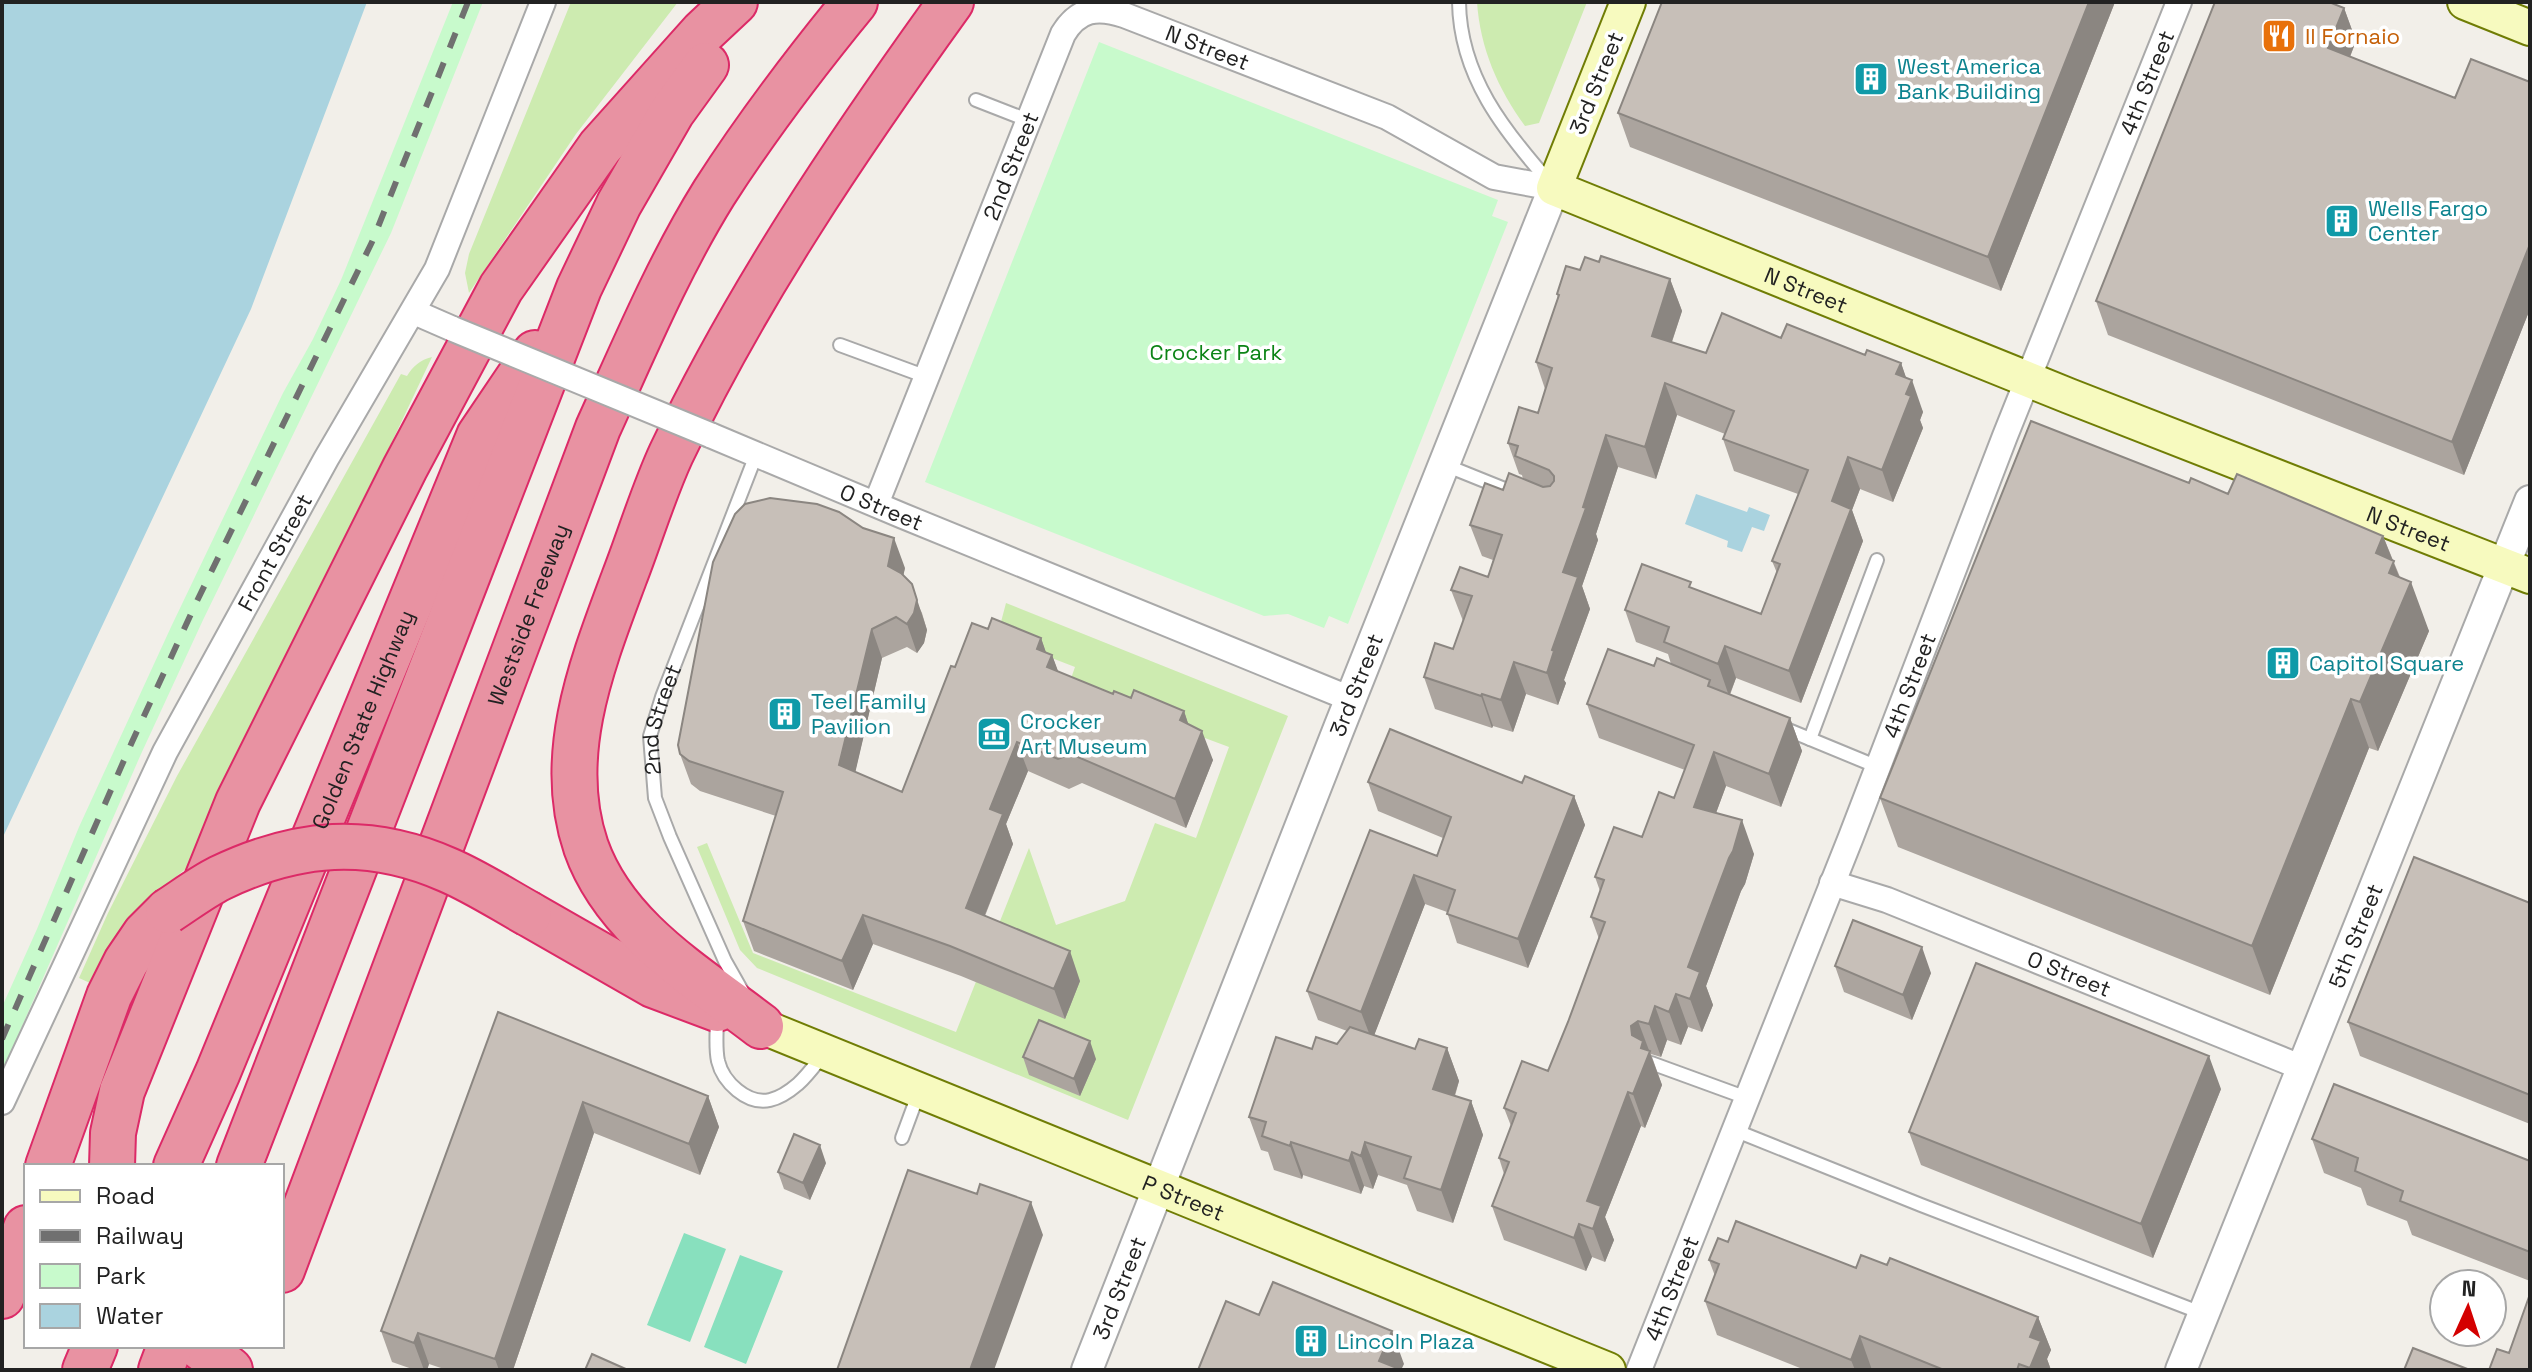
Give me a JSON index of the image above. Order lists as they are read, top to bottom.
{
  "streets": {
    "highway": ["Westside Freeway", "Golden State Highway"],
    "main road": ["N Street", "3rd Street", "P Street"],
    "street": [
      "4th Street",
      "2nd Street",
      "O Street",
      "Front Street",
      "5th Street"
    ]
  },
  "crossings": [
    ["N Street", "3rd Street"],
    ["N Street", "4th Street"],
    ["N Street", "2nd Street"],
    ["N Street", "5th Street"],
    ["3rd Street", "O Street"],
    ["3rd Street", "P Street"],
    ["4th Street", "O Street"],
    ["2nd Street", "O Street"],
    ["2nd Street", "P Street"],
    ["O Street", "Front Street"],
    ["O Street", "5th Street"]
  ],
  "parks": ["Crocker Park"],
  "places": {
    "restaurant": ["Il Fornaio"],
    "building": [
      "West America Bank Building",
      "Wells Fargo Center",
      "Capitol Square",
      "Teel Family Pavilion",
      "Lincoln Plaza"
    ],
    "museum": ["Crocker Art Museum"]
  },
  "legend": [
    "Road",
    "Railway",
    "Park",
    "Water"
  ],
  "north": "top"
}
